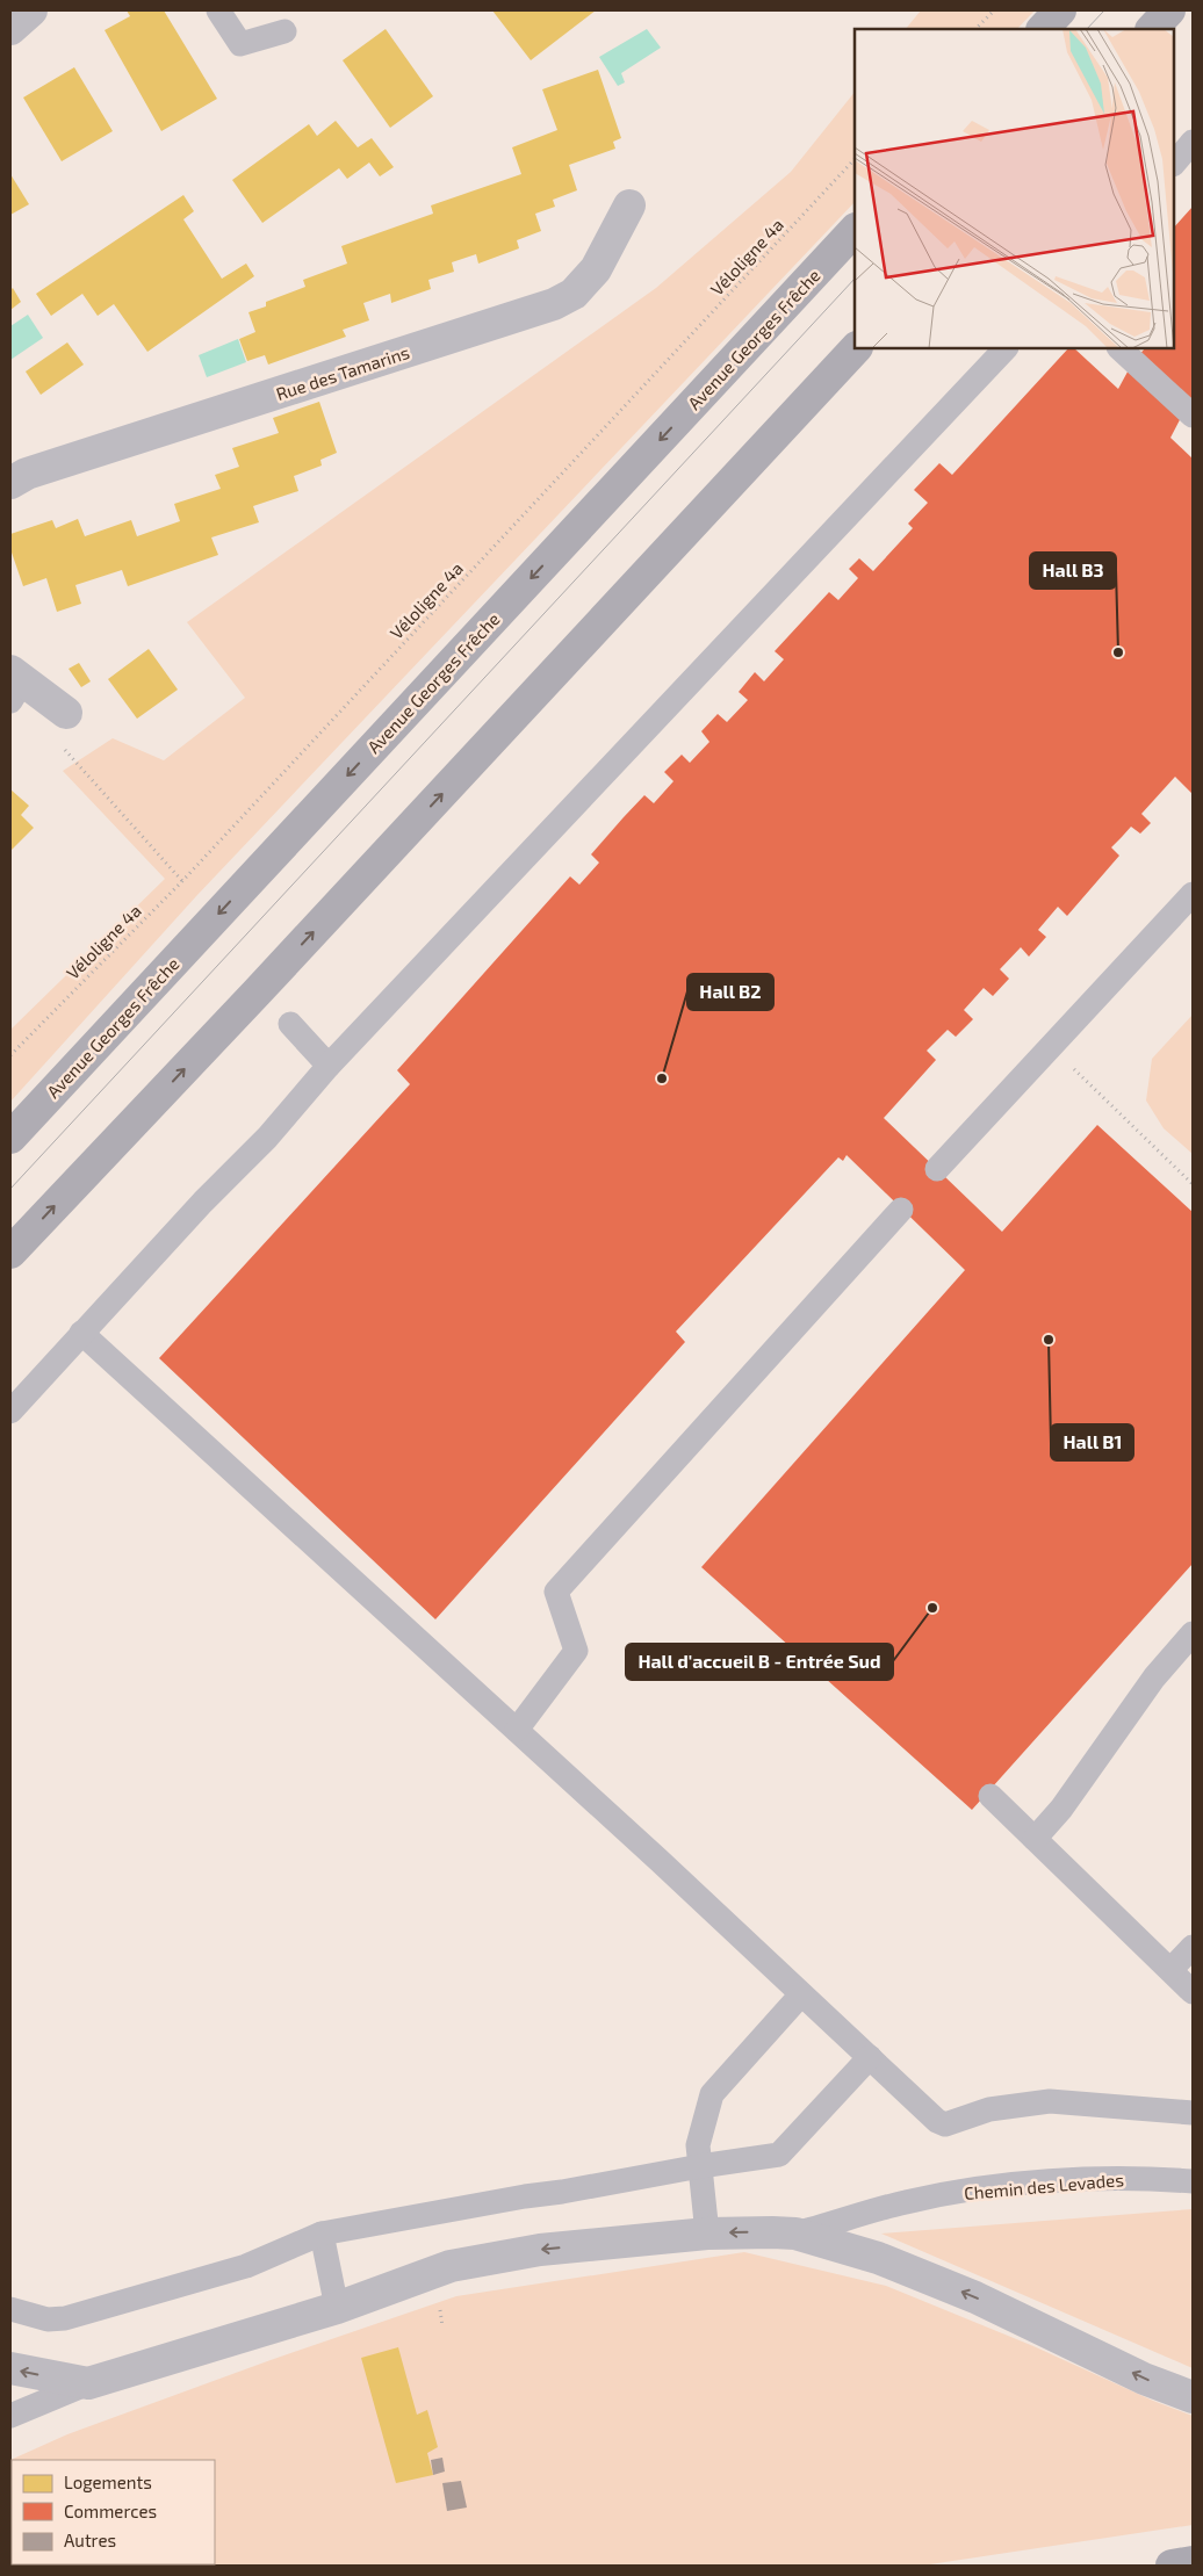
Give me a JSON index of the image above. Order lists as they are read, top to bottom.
{
  "streets": {
    "main road": ["Avenue Georges Frêche"],
    "street": ["Rue des Tamarins"],
    "lane": ["Chemin des Levades"],
    "path": ["Véloligne 4a"]
  },
  "places": [
    "Hall B3",
    "Hall B2",
    "Hall B1",
    "Hall d'accueil B - Entrée Sud"
  ],
  "legend": ["Logements", "Commerces", "Autres"]
}
